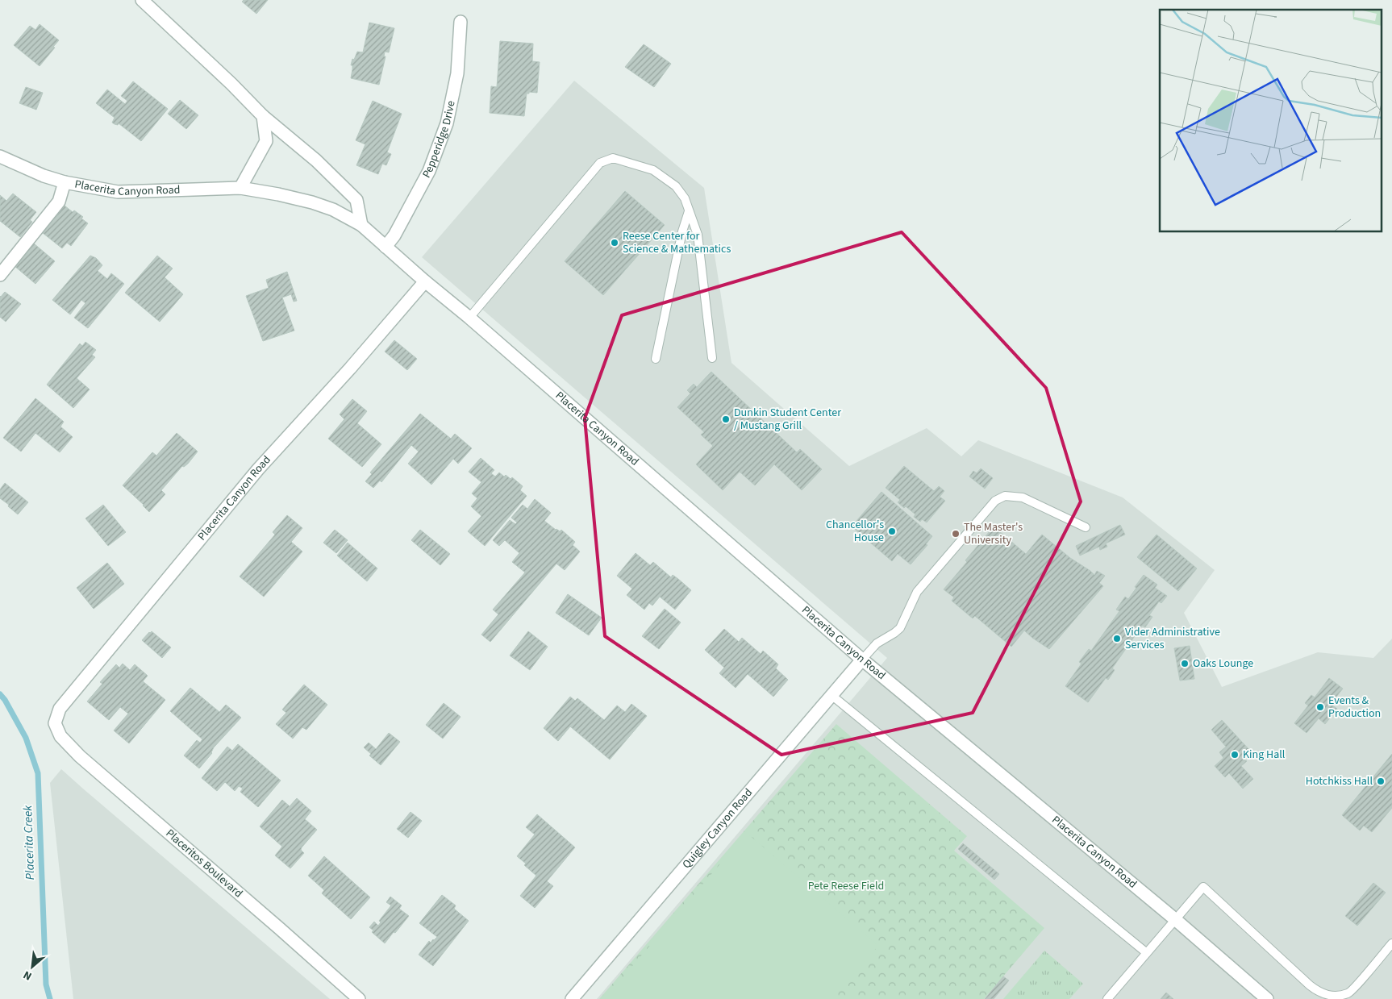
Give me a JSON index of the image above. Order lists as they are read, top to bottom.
{
  "streets": {
    "street": [
      "Pepperidge Drive",
      "Placerita Canyon Road",
      "Quigley Canyon Road",
      "Placeritos Boulevard"
    ]
  },
  "crossings": [
    ["Pepperidge Drive", "Placerita Canyon Road"],
    ["Placerita Canyon Road", "Quigley Canyon Road"],
    ["Placerita Canyon Road", "Placeritos Boulevard"]
  ],
  "water": ["Placerita Creek"],
  "parks": ["Pete Reese Field"],
  "places": [
    "Reese Center for Science & Mathematics",
    "Dunkin Student Center / Mustang Grill",
    "Chancellor's House",
    "The Master's University",
    "Vider Administrative Services",
    "Oaks Lounge",
    "Events & Production",
    "King Hall",
    "Hotchkiss Hall"
  ],
  "north": "bottom left"
}
